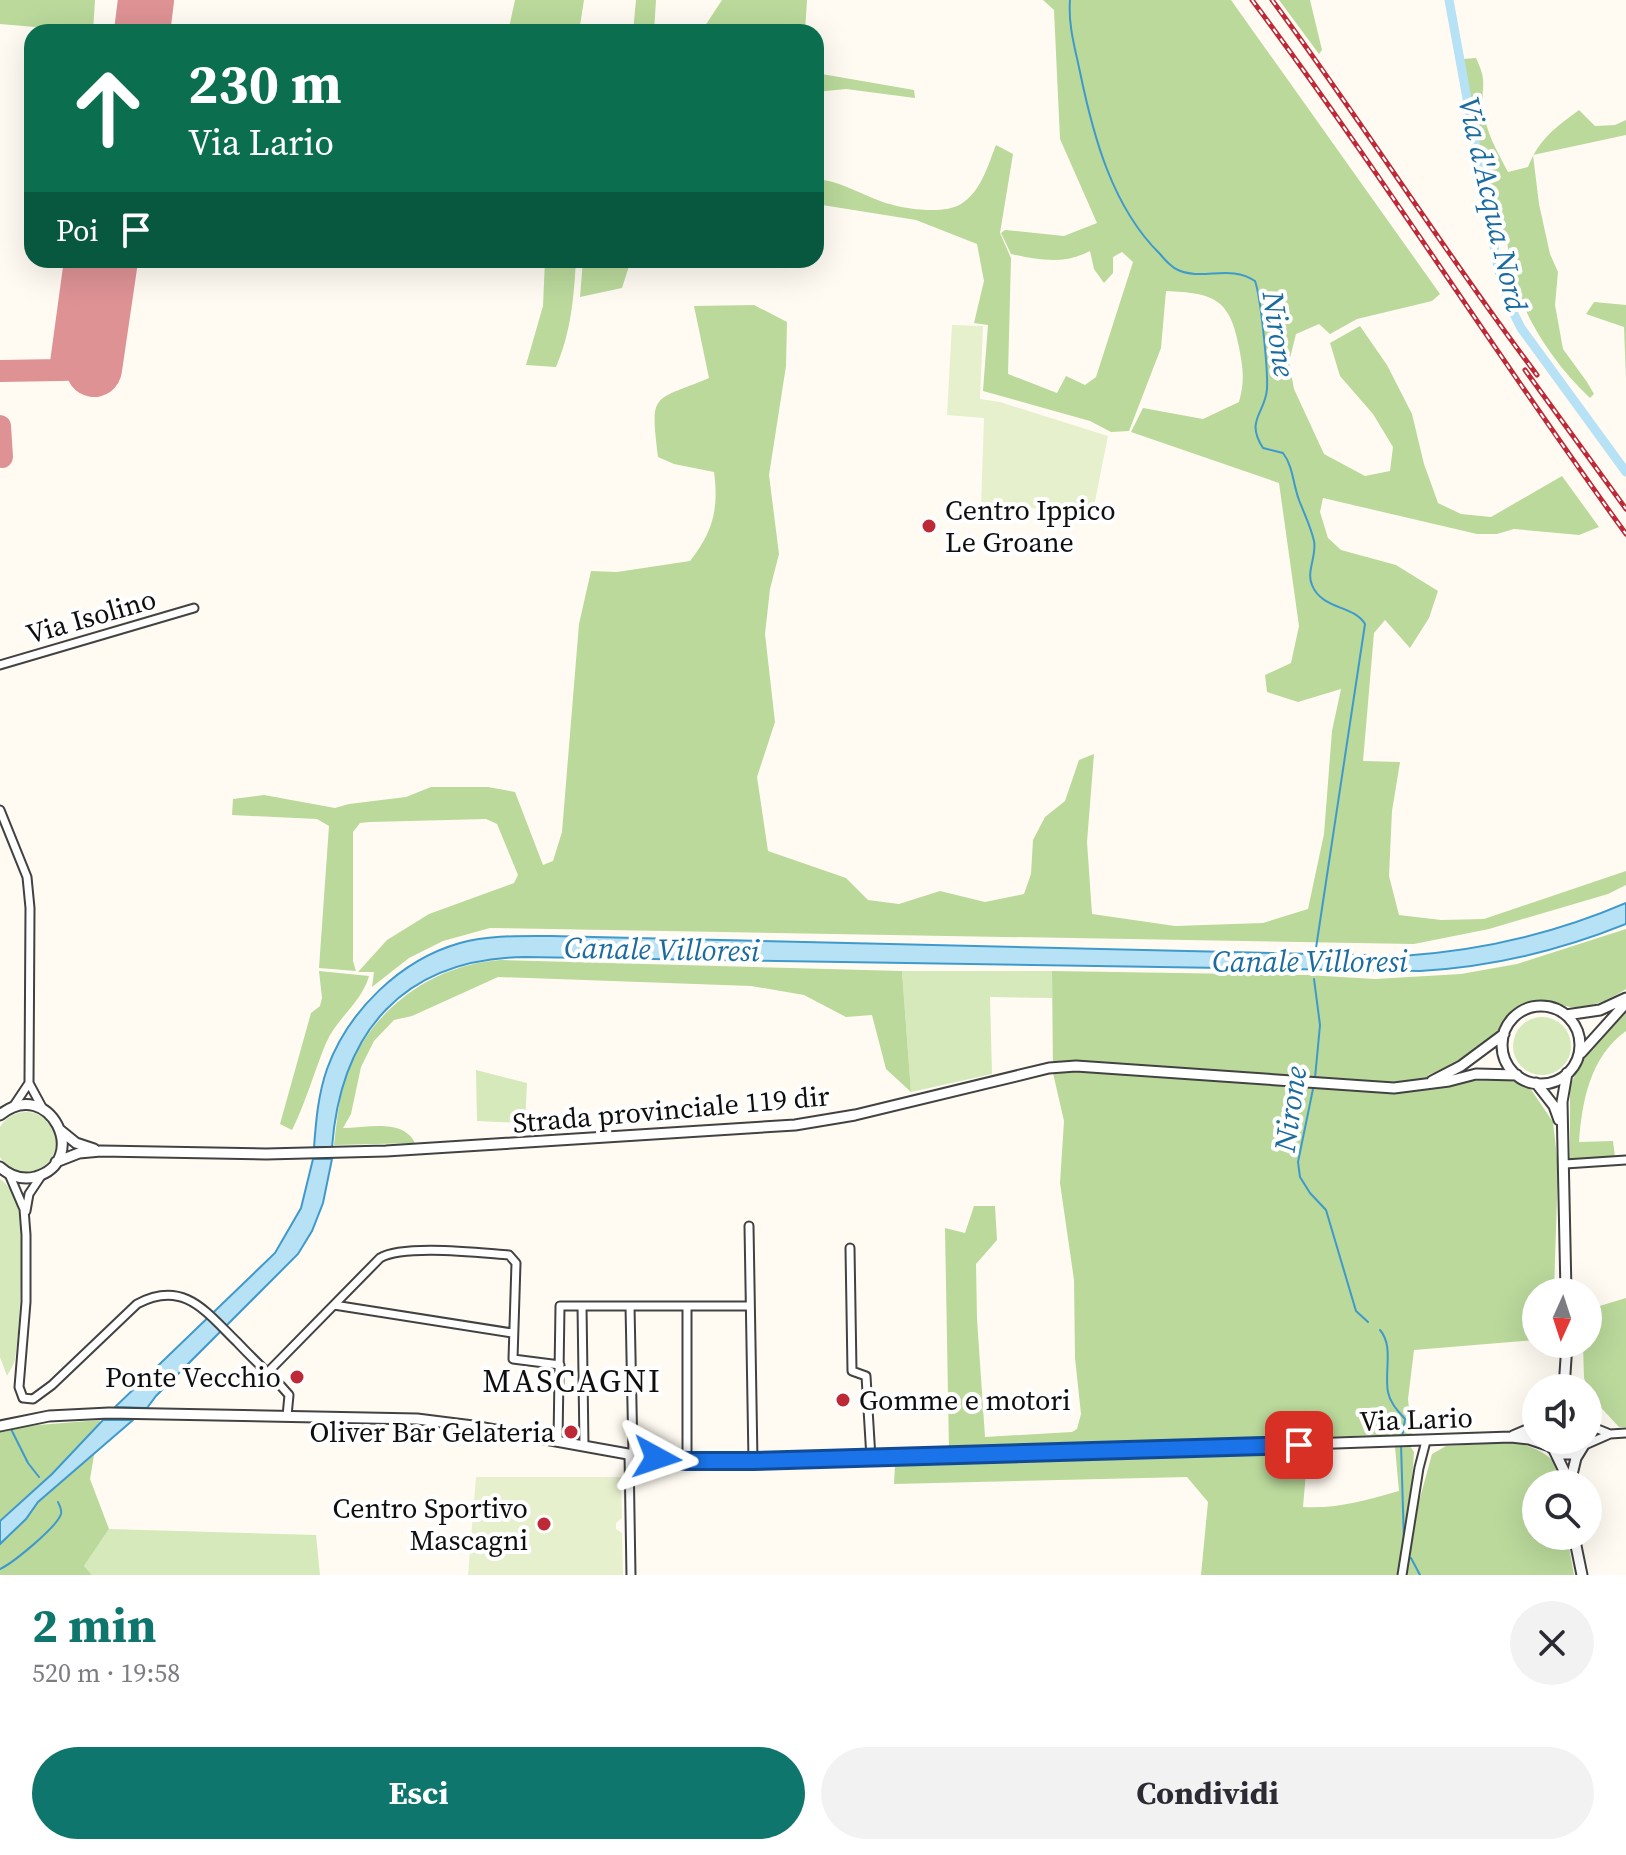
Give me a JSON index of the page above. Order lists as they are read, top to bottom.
{
  "streets": {
    "street": ["Via Isolino", "Strada provinciale 119 dir", "Via Lario"]
  },
  "districts": ["MASCAGNI"],
  "water": ["Via d'Acqua Nord", "Nirone", "Canale Villoresi"],
  "places": [
    "Centro Ippico Le Groane",
    "Ponte Vecchio",
    "Gomme e motori",
    "Oliver Bar Gelateria",
    "Centro Sportivo Mascagni"
  ],
  "north": "bottom",
  "page": {
    "turn": ["230 m", "Via Lario"],
    "then": "Poi",
    "heading": ["2 min", "520 m · 19:58"],
    "buttons": ["Esci", "Condividi"]
  }
}
